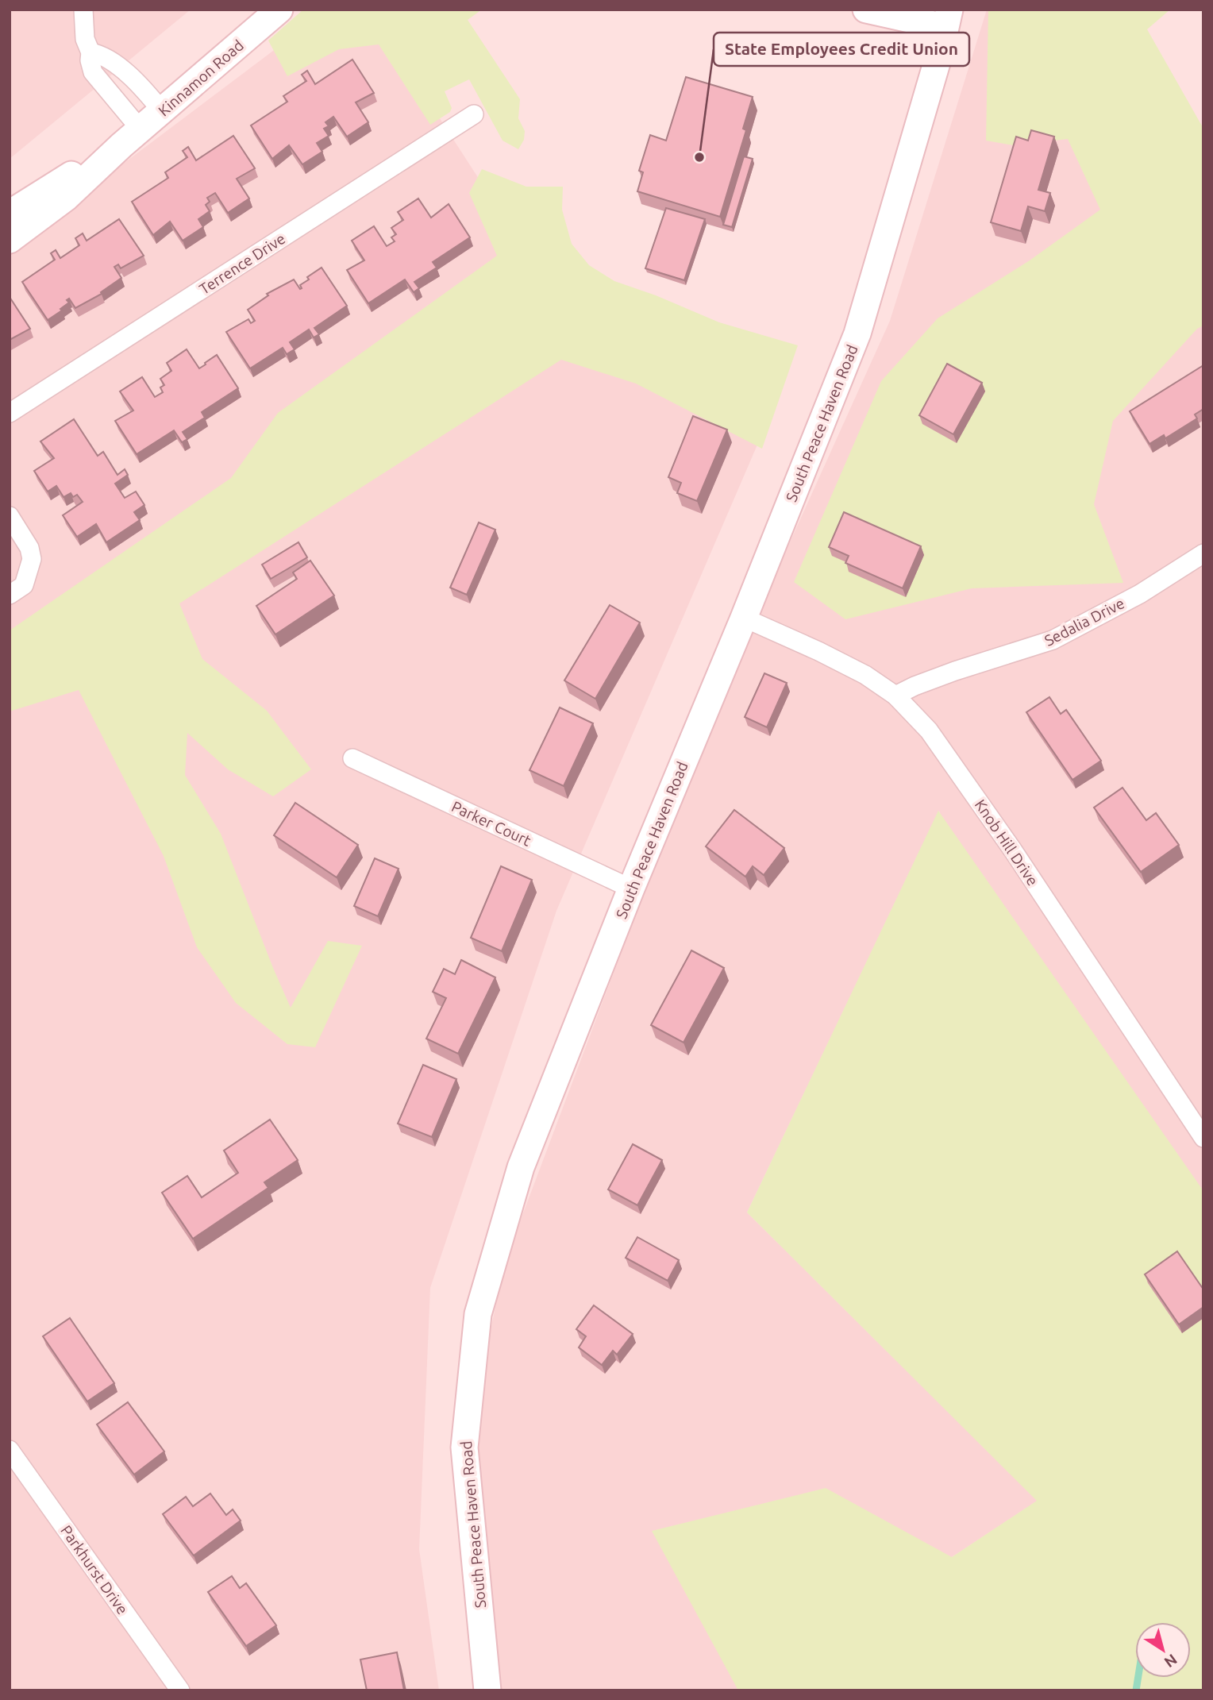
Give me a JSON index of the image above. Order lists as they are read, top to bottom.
{
  "streets": {
    "main road": ["Kinnamon Road", "South Peace Haven Road"],
    "street": [
      "Terrence Drive",
      "Sedalia Drive",
      "Parker Court",
      "Knob Hill Drive",
      "Parkhurst Drive"
    ]
  },
  "crossings": [
    ["South Peace Haven Road", "Parker Court"],
    ["South Peace Haven Road", "Knob Hill Drive"],
    ["Sedalia Drive", "Knob Hill Drive"]
  ],
  "places": ["State Employees Credit Union"],
  "north": "bottom right"
}
